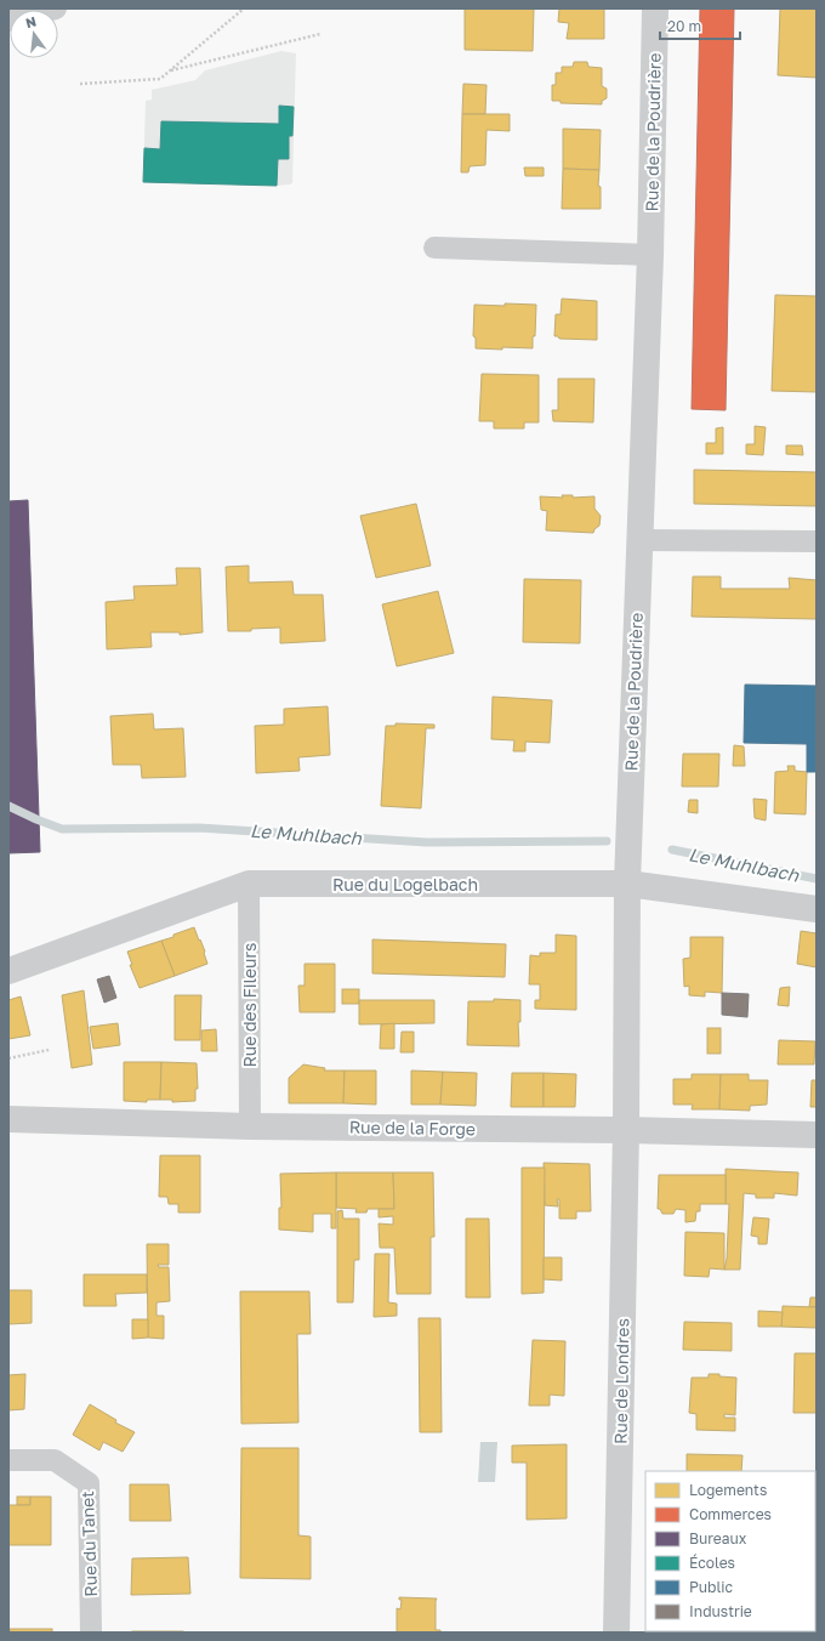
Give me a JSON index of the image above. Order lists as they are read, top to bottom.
{
  "streets": {
    "street": [
      "Rue de la Poudrière",
      "Rue du Logelbach",
      "Rue des Fileurs",
      "Rue de la Forge",
      "Rue de Londres",
      "Rue du Tanet"
    ]
  },
  "crossings": [
    ["Rue de la Poudrière", "Rue du Logelbach"],
    ["Rue de la Poudrière", "Rue de la Forge"],
    ["Rue de la Poudrière", "Rue de Londres"],
    ["Rue du Logelbach", "Rue des Fileurs"],
    ["Rue des Fileurs", "Rue de la Forge"],
    ["Rue de la Forge", "Rue de Londres"]
  ],
  "water": ["Le Muhlbach"],
  "legend": [
    "Logements",
    "Commerces",
    "Bureaux",
    "Écoles",
    "Public",
    "Industrie"
  ],
  "scale_bar": "20 m",
  "north": "top"
}
